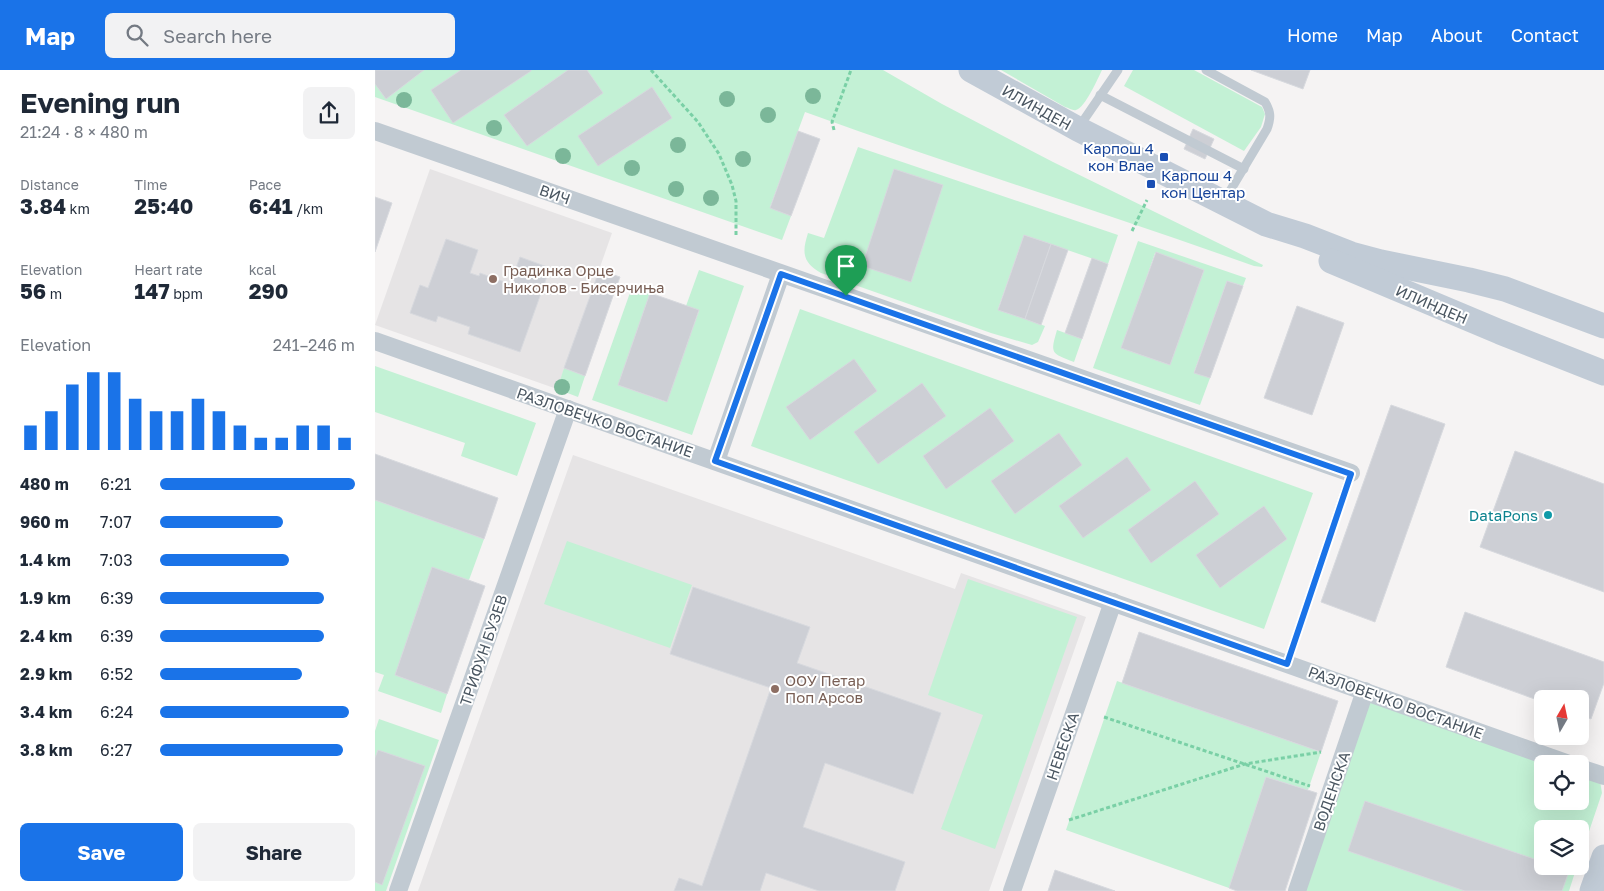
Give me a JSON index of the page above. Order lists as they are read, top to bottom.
{
  "streets": {
    "street": [
      "ИЛИНДЕН",
      "ВИЧ",
      "РАЗЛОВЕЧКО ВОСТАНИЕ",
      "ТРИФУН БУЗЕВ",
      "НЕВЕСКА",
      "ВОДЕНСКА"
    ]
  },
  "crossings": [
    ["ВИЧ", "РАЗЛОВЕЧКО ВОСТАНИЕ"],
    ["РАЗЛОВЕЧКО ВОСТАНИЕ", "ТРИФУН БУЗЕВ"],
    ["РАЗЛОВЕЧКО ВОСТАНИЕ", "НЕВЕСКА"],
    ["РАЗЛОВЕЧКО ВОСТАНИЕ", "ВОДЕНСКА"]
  ],
  "places": {
    "transit": ["Карпош 4 кон Влае", "Карпош 4 кон Центар"],
    "other": ["Градинка Орце Николов - Бисерчиња", "DataPons", "ООУ Петар Поп Арсов"]
  },
  "north": "top",
  "page": {
    "header": "Map",
    "search": "Search here",
    "nav": [
      "Home",
      "Map",
      "About",
      "Contact"
    ],
    "heading": ["Evening run", "21:24 · 8 × 480 m"],
    "stats": [
      ["Distance", "3.84 km"],
      ["Time", "25:40"],
      ["Pace", "6:41 /km"],
      ["Elevation", "56 m"],
      ["Heart rate", "147 bpm"],
      ["kcal", "290"]
    ],
    "chart": ["Elevation", "241–246 m"],
    "list": [
      {
        "name": "480 m",
        "note": "6:21"
      },
      {
        "name": "960 m",
        "note": "7:07"
      },
      {
        "name": "1.4 km",
        "note": "7:03"
      },
      {
        "name": "1.9 km",
        "note": "6:39"
      },
      {
        "name": "2.4 km",
        "note": "6:39"
      },
      {
        "name": "2.9 km",
        "note": "6:52"
      },
      {
        "name": "3.4 km",
        "note": "6:24"
      },
      {
        "name": "3.8 km",
        "note": "6:27"
      }
    ],
    "buttons": ["Save", "Share"]
  }
}
